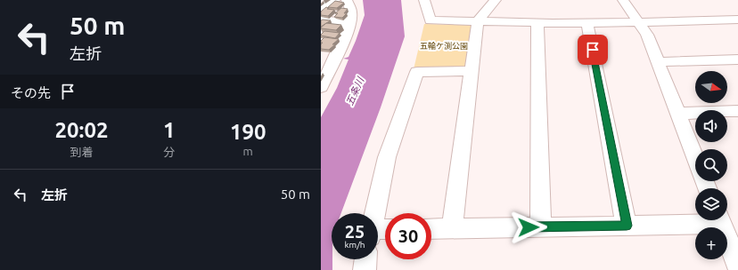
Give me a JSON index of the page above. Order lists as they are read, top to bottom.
{
  "water": ["五条川"],
  "parks": ["五輪ケ渕公園"],
  "north": "right",
  "page": {
    "turn": ["50 m", "左折"],
    "map_buttons": "+",
    "then": "その先",
    "eta": [
      "20:02",
      "到着",
      "1",
      "分",
      "190",
      "m"
    ],
    "list": [
      {
        "name": "左折",
        "value": "50 m"
      }
    ],
    "speed": "25 km/h",
    "limit": "30"
  }
}
